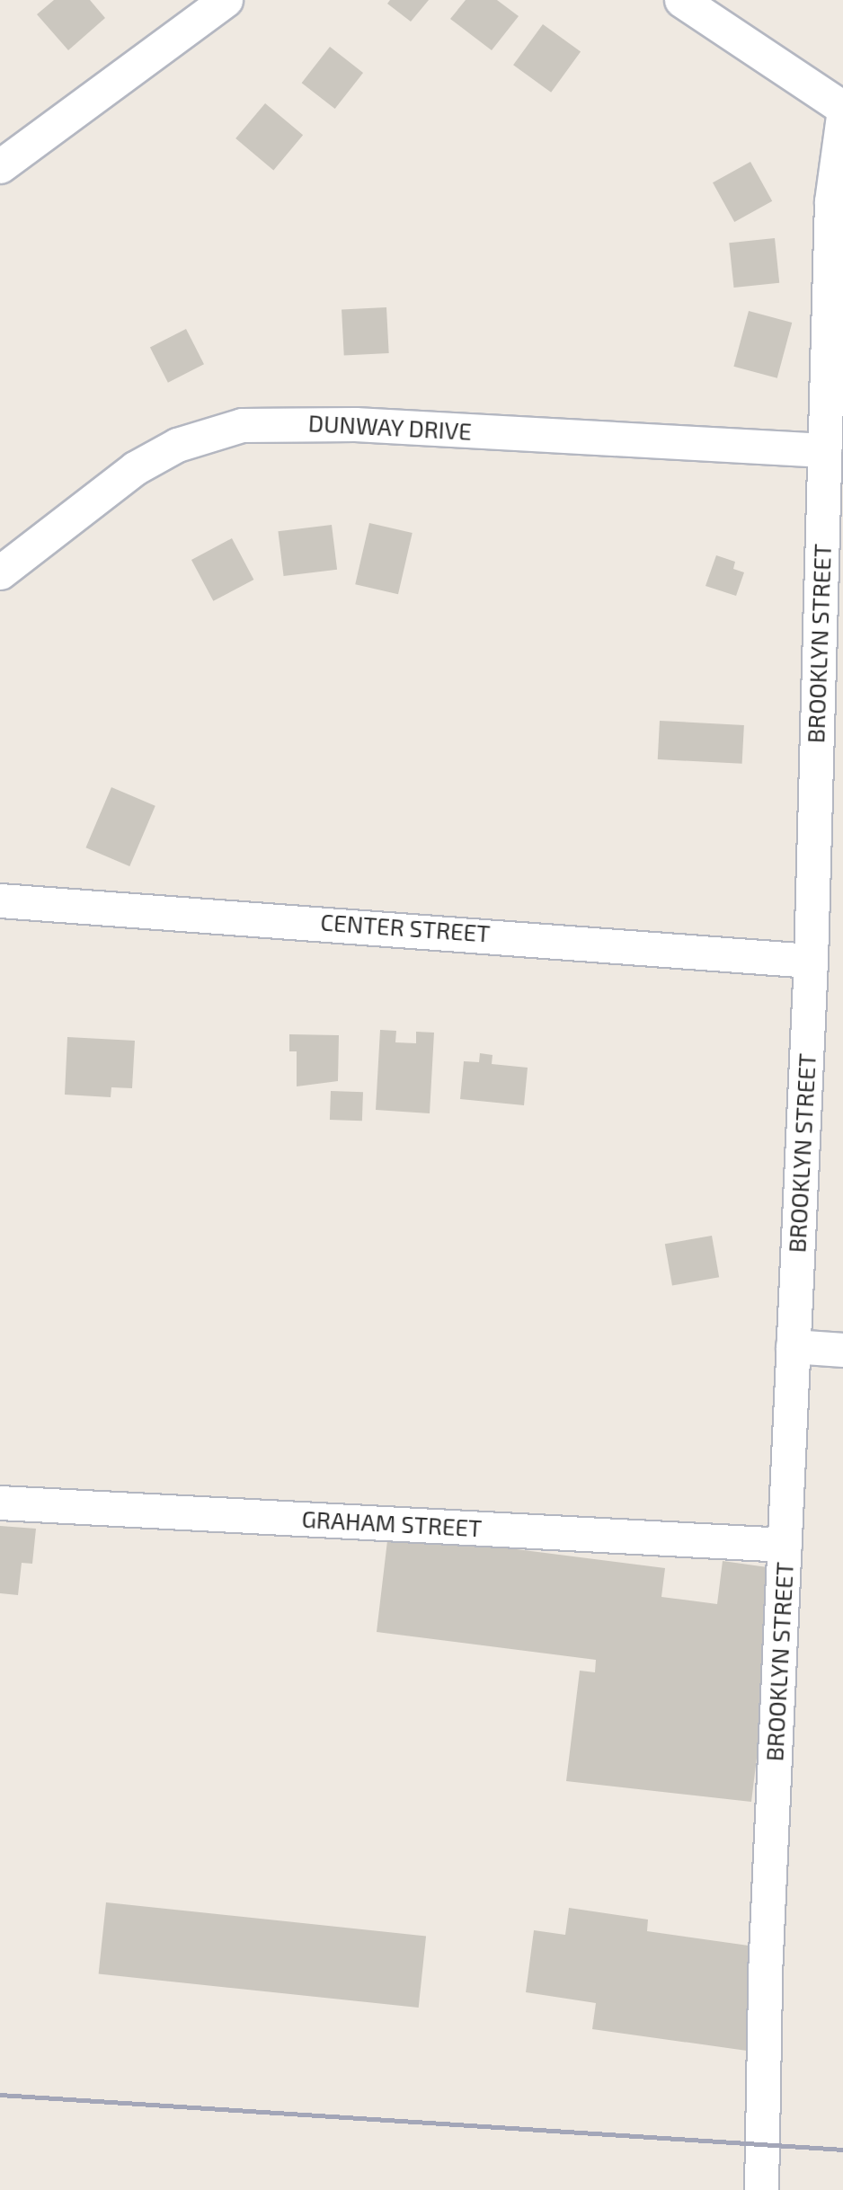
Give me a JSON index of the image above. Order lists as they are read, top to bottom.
{
  "streets": {
    "street": [
      "DUNWAY DRIVE",
      "BROOKLYN STREET",
      "CENTER STREET",
      "GRAHAM STREET"
    ]
  },
  "crossings": [
    ["DUNWAY DRIVE", "BROOKLYN STREET"],
    ["BROOKLYN STREET", "CENTER STREET"],
    ["BROOKLYN STREET", "GRAHAM STREET"]
  ]
}
